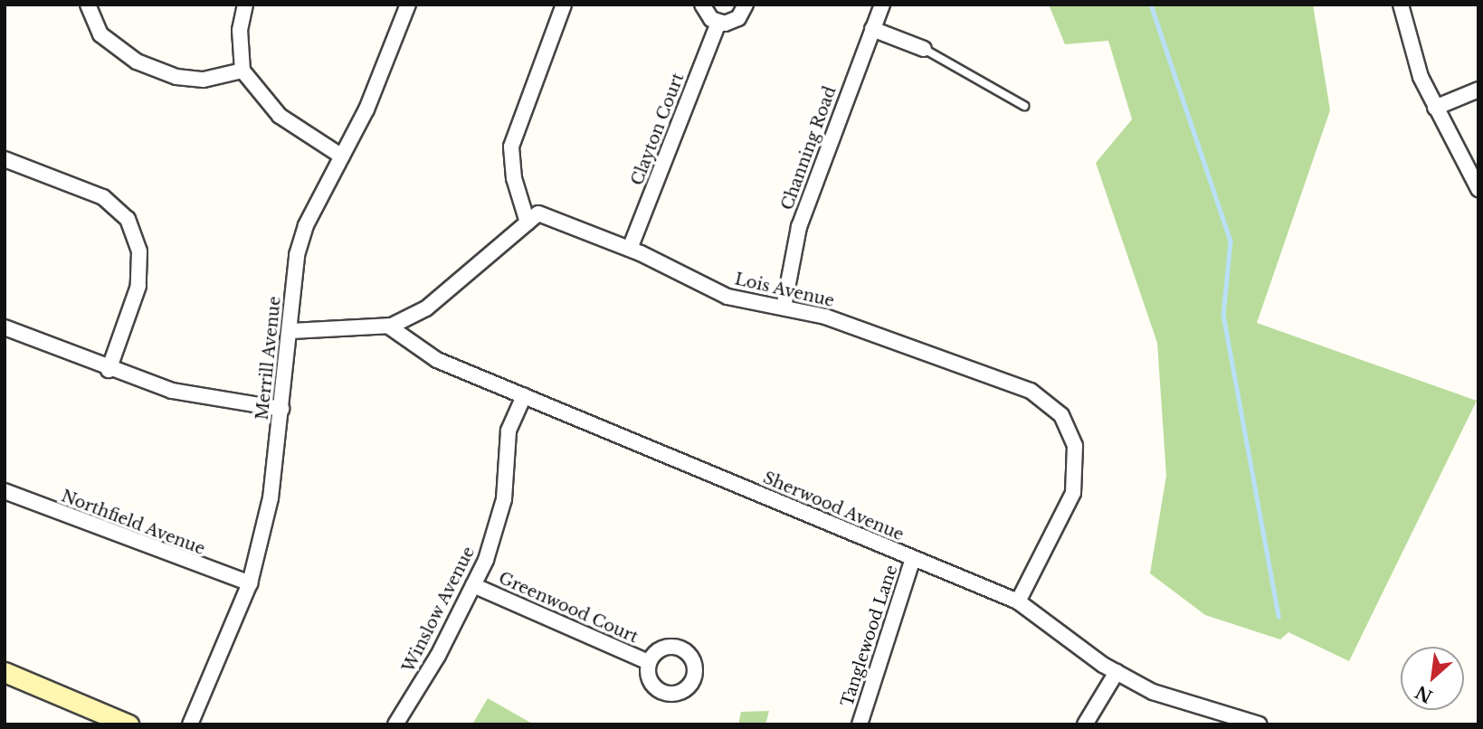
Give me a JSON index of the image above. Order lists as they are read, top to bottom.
{
  "streets": {
    "street": [
      "Clayton Court",
      "Channing Road",
      "Lois Avenue",
      "Merrill Avenue",
      "Sherwood Avenue",
      "Northfield Avenue",
      "Greenwood Court",
      "Winslow Avenue",
      "Tanglewood Lane"
    ]
  },
  "crossings": [
    ["Clayton Court", "Lois Avenue"],
    ["Channing Road", "Lois Avenue"],
    ["Lois Avenue", "Sherwood Avenue"],
    ["Merrill Avenue", "Northfield Avenue"],
    ["Sherwood Avenue", "Winslow Avenue"],
    ["Sherwood Avenue", "Tanglewood Lane"],
    ["Greenwood Court", "Winslow Avenue"]
  ],
  "north": "bottom left"
}
